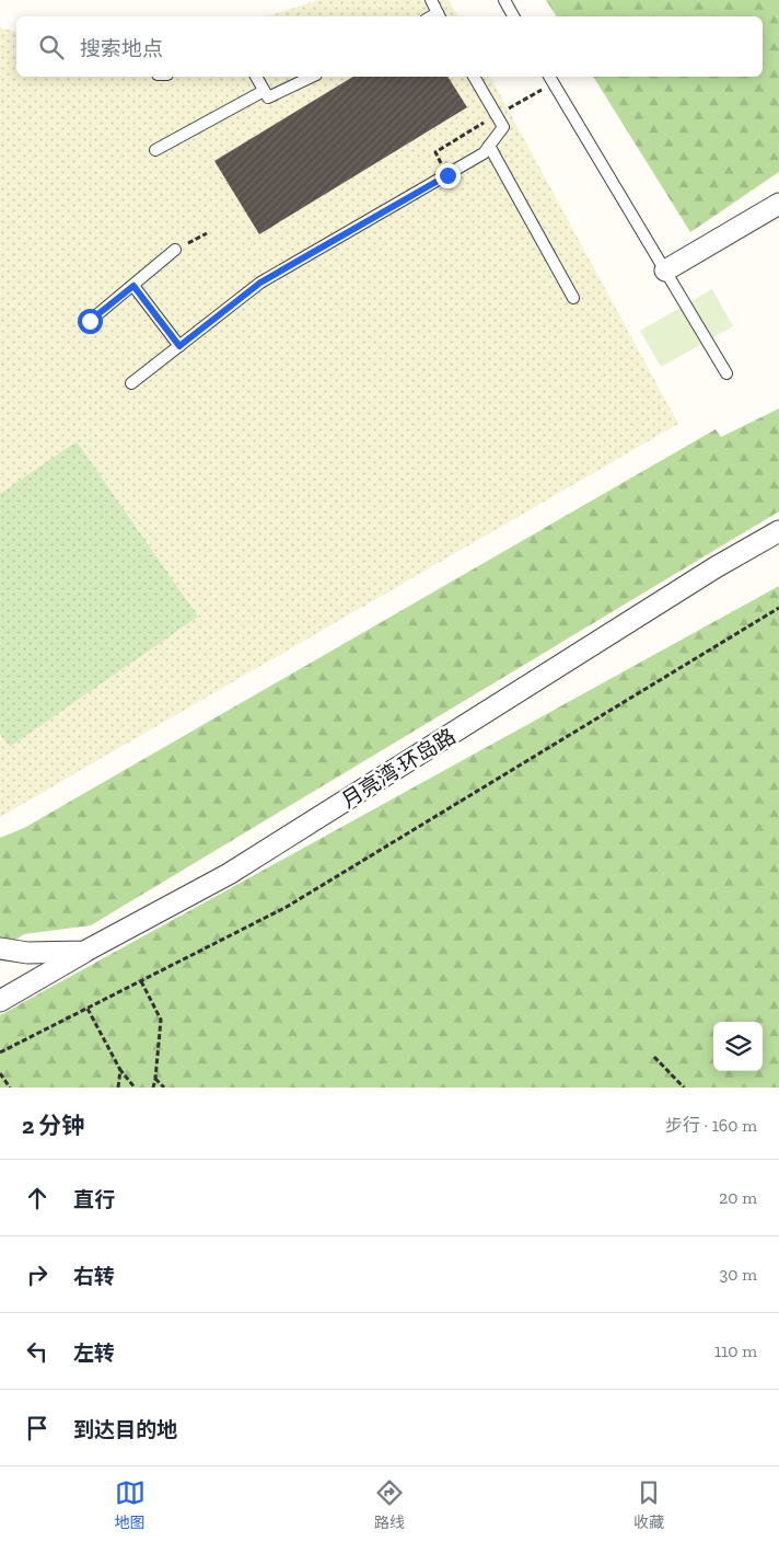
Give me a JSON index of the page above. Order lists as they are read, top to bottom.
{
  "streets": {
    "street": ["月亮湾·环岛路"]
  },
  "page": {
    "search": "搜索地点",
    "heading": ["2 分钟", "步行 · 160 m"],
    "list": [
      ["直行", "20 m"],
      ["右转", "30 m"],
      ["左转", "110 m"],
      "到达目的地"
    ],
    "nav": ["地图", "路线", "收藏"]
  }
}
